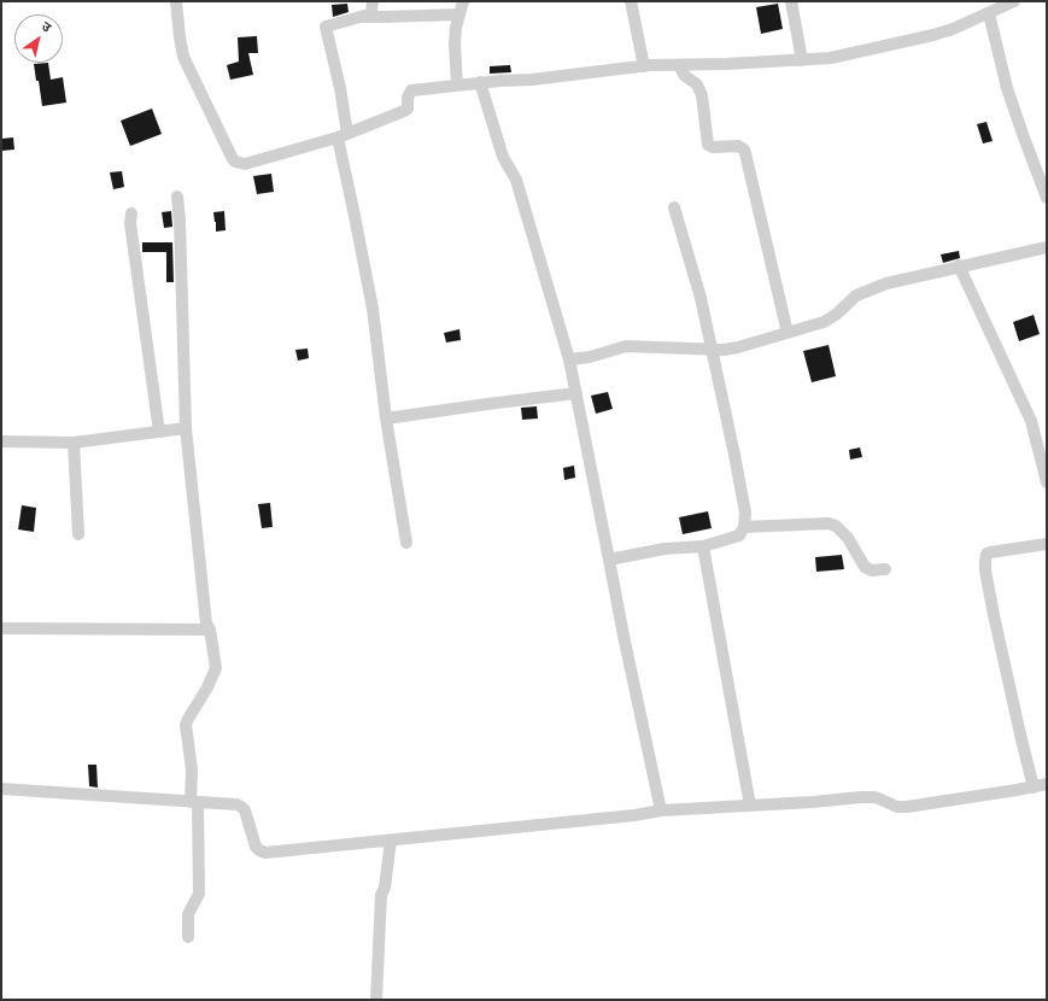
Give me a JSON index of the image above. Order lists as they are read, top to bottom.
{
  "north": "top right"
}
